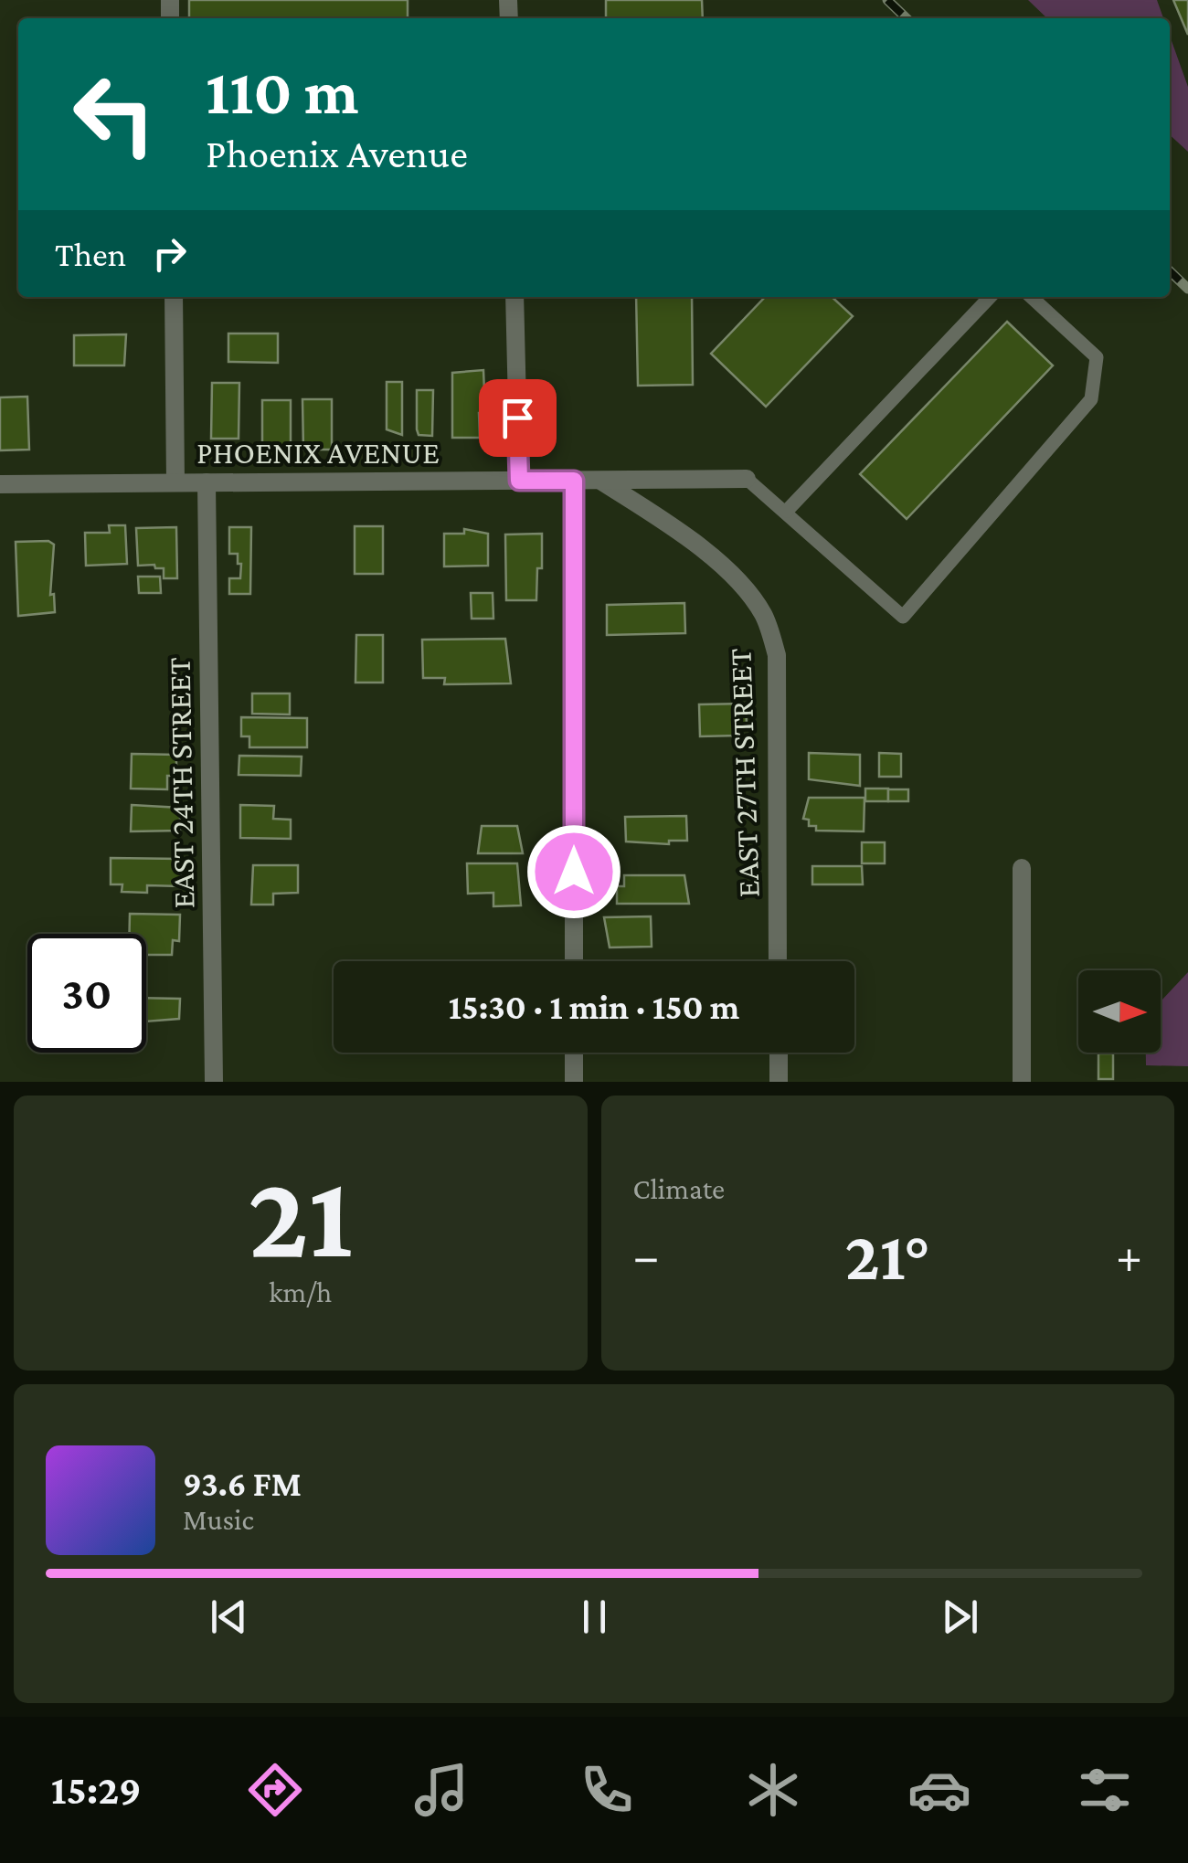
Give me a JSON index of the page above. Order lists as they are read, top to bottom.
{
  "streets": {
    "street": ["PHOENIX AVENUE", "EAST 27TH STREET", "EAST 24TH STREET"]
  },
  "crossings": [
    ["PHOENIX AVENUE", "EAST 27TH STREET"],
    ["PHOENIX AVENUE", "EAST 24TH STREET"]
  ],
  "north": "right",
  "page": {
    "turn": ["110 m", "Phoenix Avenue"],
    "then": "Then",
    "limit": "30",
    "trip": "15:30 · 1 min · 150 m",
    "tile": [
      ["21", "km/h"],
      "Climate"
    ],
    "heat": ["−", "21°", "+"],
    "song": ["93.6 FM", "Music"],
    "tabs": "15:29"
  }
}
